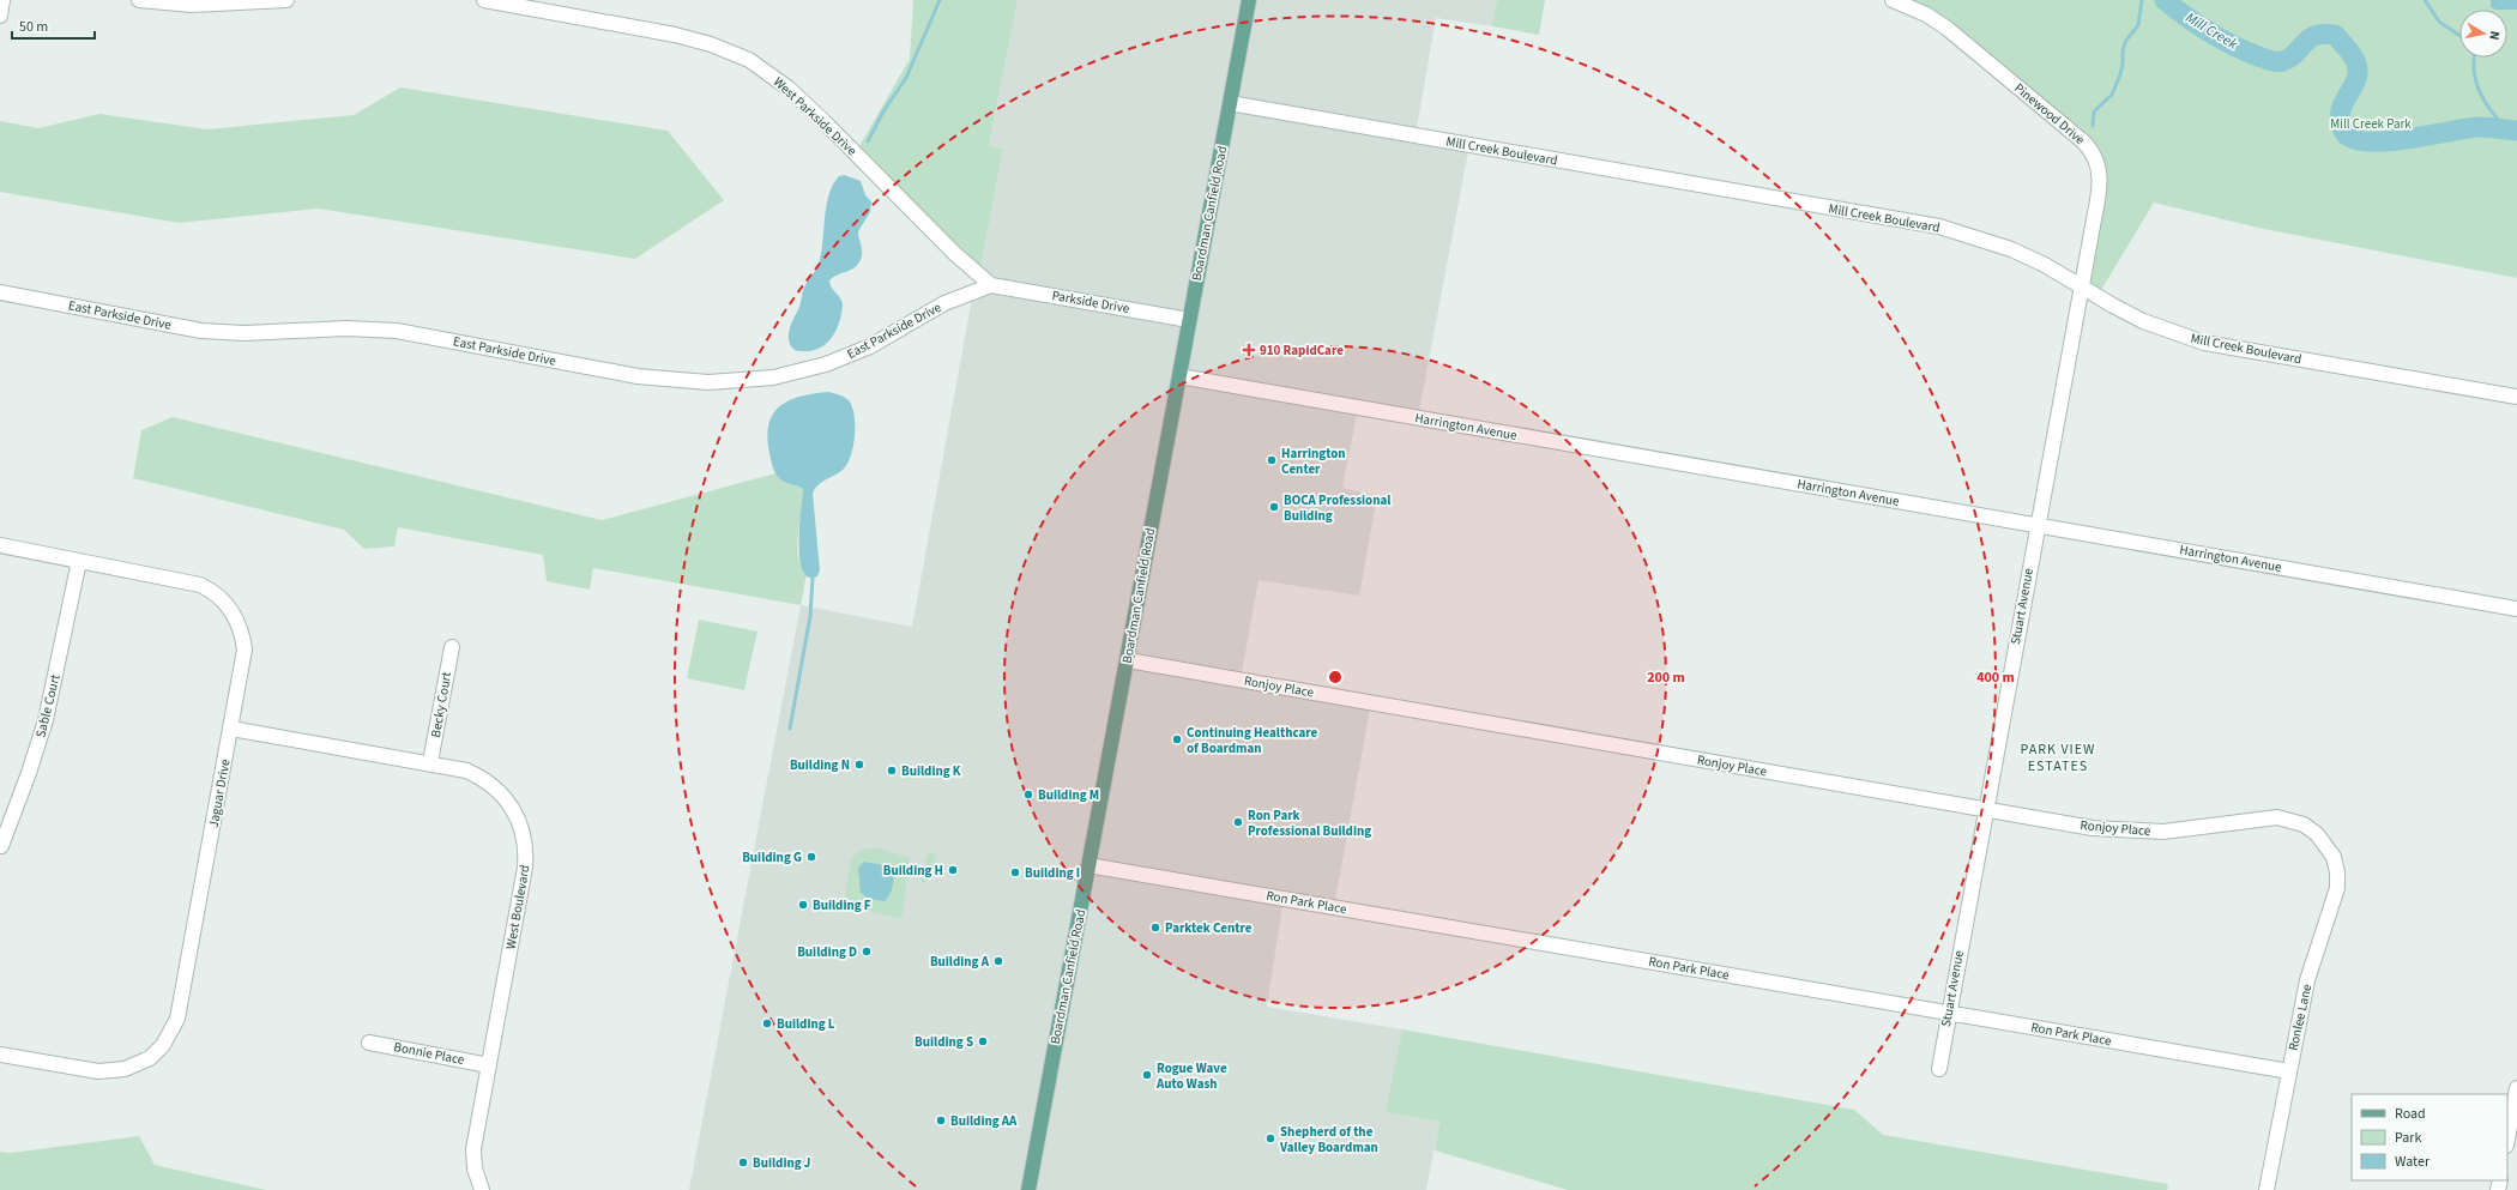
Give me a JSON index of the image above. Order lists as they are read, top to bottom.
{
  "streets": {
    "main road": ["Boardman Canfield Road"],
    "street": [
      "Pinewood Drive",
      "West Parkside Drive",
      "Mill Creek Boulevard",
      "Parkside Drive",
      "East Parkside Drive",
      "Harrington Avenue",
      "Stuart Avenue",
      "Ronjoy Place",
      "Becky Court",
      "Sable Court",
      "Jaguar Drive",
      "Ron Park Place",
      "West Boulevard",
      "Ronlee Lane",
      "Bonnie Place"
    ]
  },
  "crossings": [
    ["Pinewood Drive", "Mill Creek Boulevard"],
    ["Pinewood Drive", "Stuart Avenue"],
    ["West Parkside Drive", "Parkside Drive"],
    ["West Parkside Drive", "East Parkside Drive"],
    ["Mill Creek Boulevard", "Boardman Canfield Road"],
    ["Mill Creek Boulevard", "Stuart Avenue"],
    ["Boardman Canfield Road", "Parkside Drive"],
    ["Boardman Canfield Road", "Harrington Avenue"],
    ["Boardman Canfield Road", "Ronjoy Place"],
    ["Boardman Canfield Road", "Ron Park Place"],
    ["Parkside Drive", "East Parkside Drive"],
    ["Harrington Avenue", "Stuart Avenue"],
    ["Stuart Avenue", "Ronjoy Place"],
    ["Stuart Avenue", "Ron Park Place"],
    ["Ronjoy Place", "Ronlee Lane"],
    ["Becky Court", "West Boulevard"],
    ["Sable Court", "Jaguar Drive"],
    ["Jaguar Drive", "West Boulevard"],
    ["Ron Park Place", "Ronlee Lane"],
    ["West Boulevard", "Bonnie Place"]
  ],
  "districts": ["PARK VIEW ESTATES"],
  "water": ["Mill Creek"],
  "parks": ["Mill Creek Park"],
  "places": {
    "health": ["910 RapidCare"],
    "other": [
      "Harrington Center",
      "BOCA Professional Building",
      "Continuing Healthcare of Boardman",
      "Building N",
      "Building K",
      "Building M",
      "Ron Park Professional Building",
      "Building G",
      "Building H",
      "Building I",
      "Building F",
      "Parktek Centre",
      "Building D",
      "Building A",
      "Building L",
      "Building S",
      "Rogue Wave Auto Wash",
      "Building AA",
      "Shepherd of the Valley Boardman",
      "Building J"
    ]
  },
  "legend": ["Road", "Park", "Water"],
  "scale_bar": "50 m",
  "north": "right",
  "rings": ["200 m", "400 m"]
}
